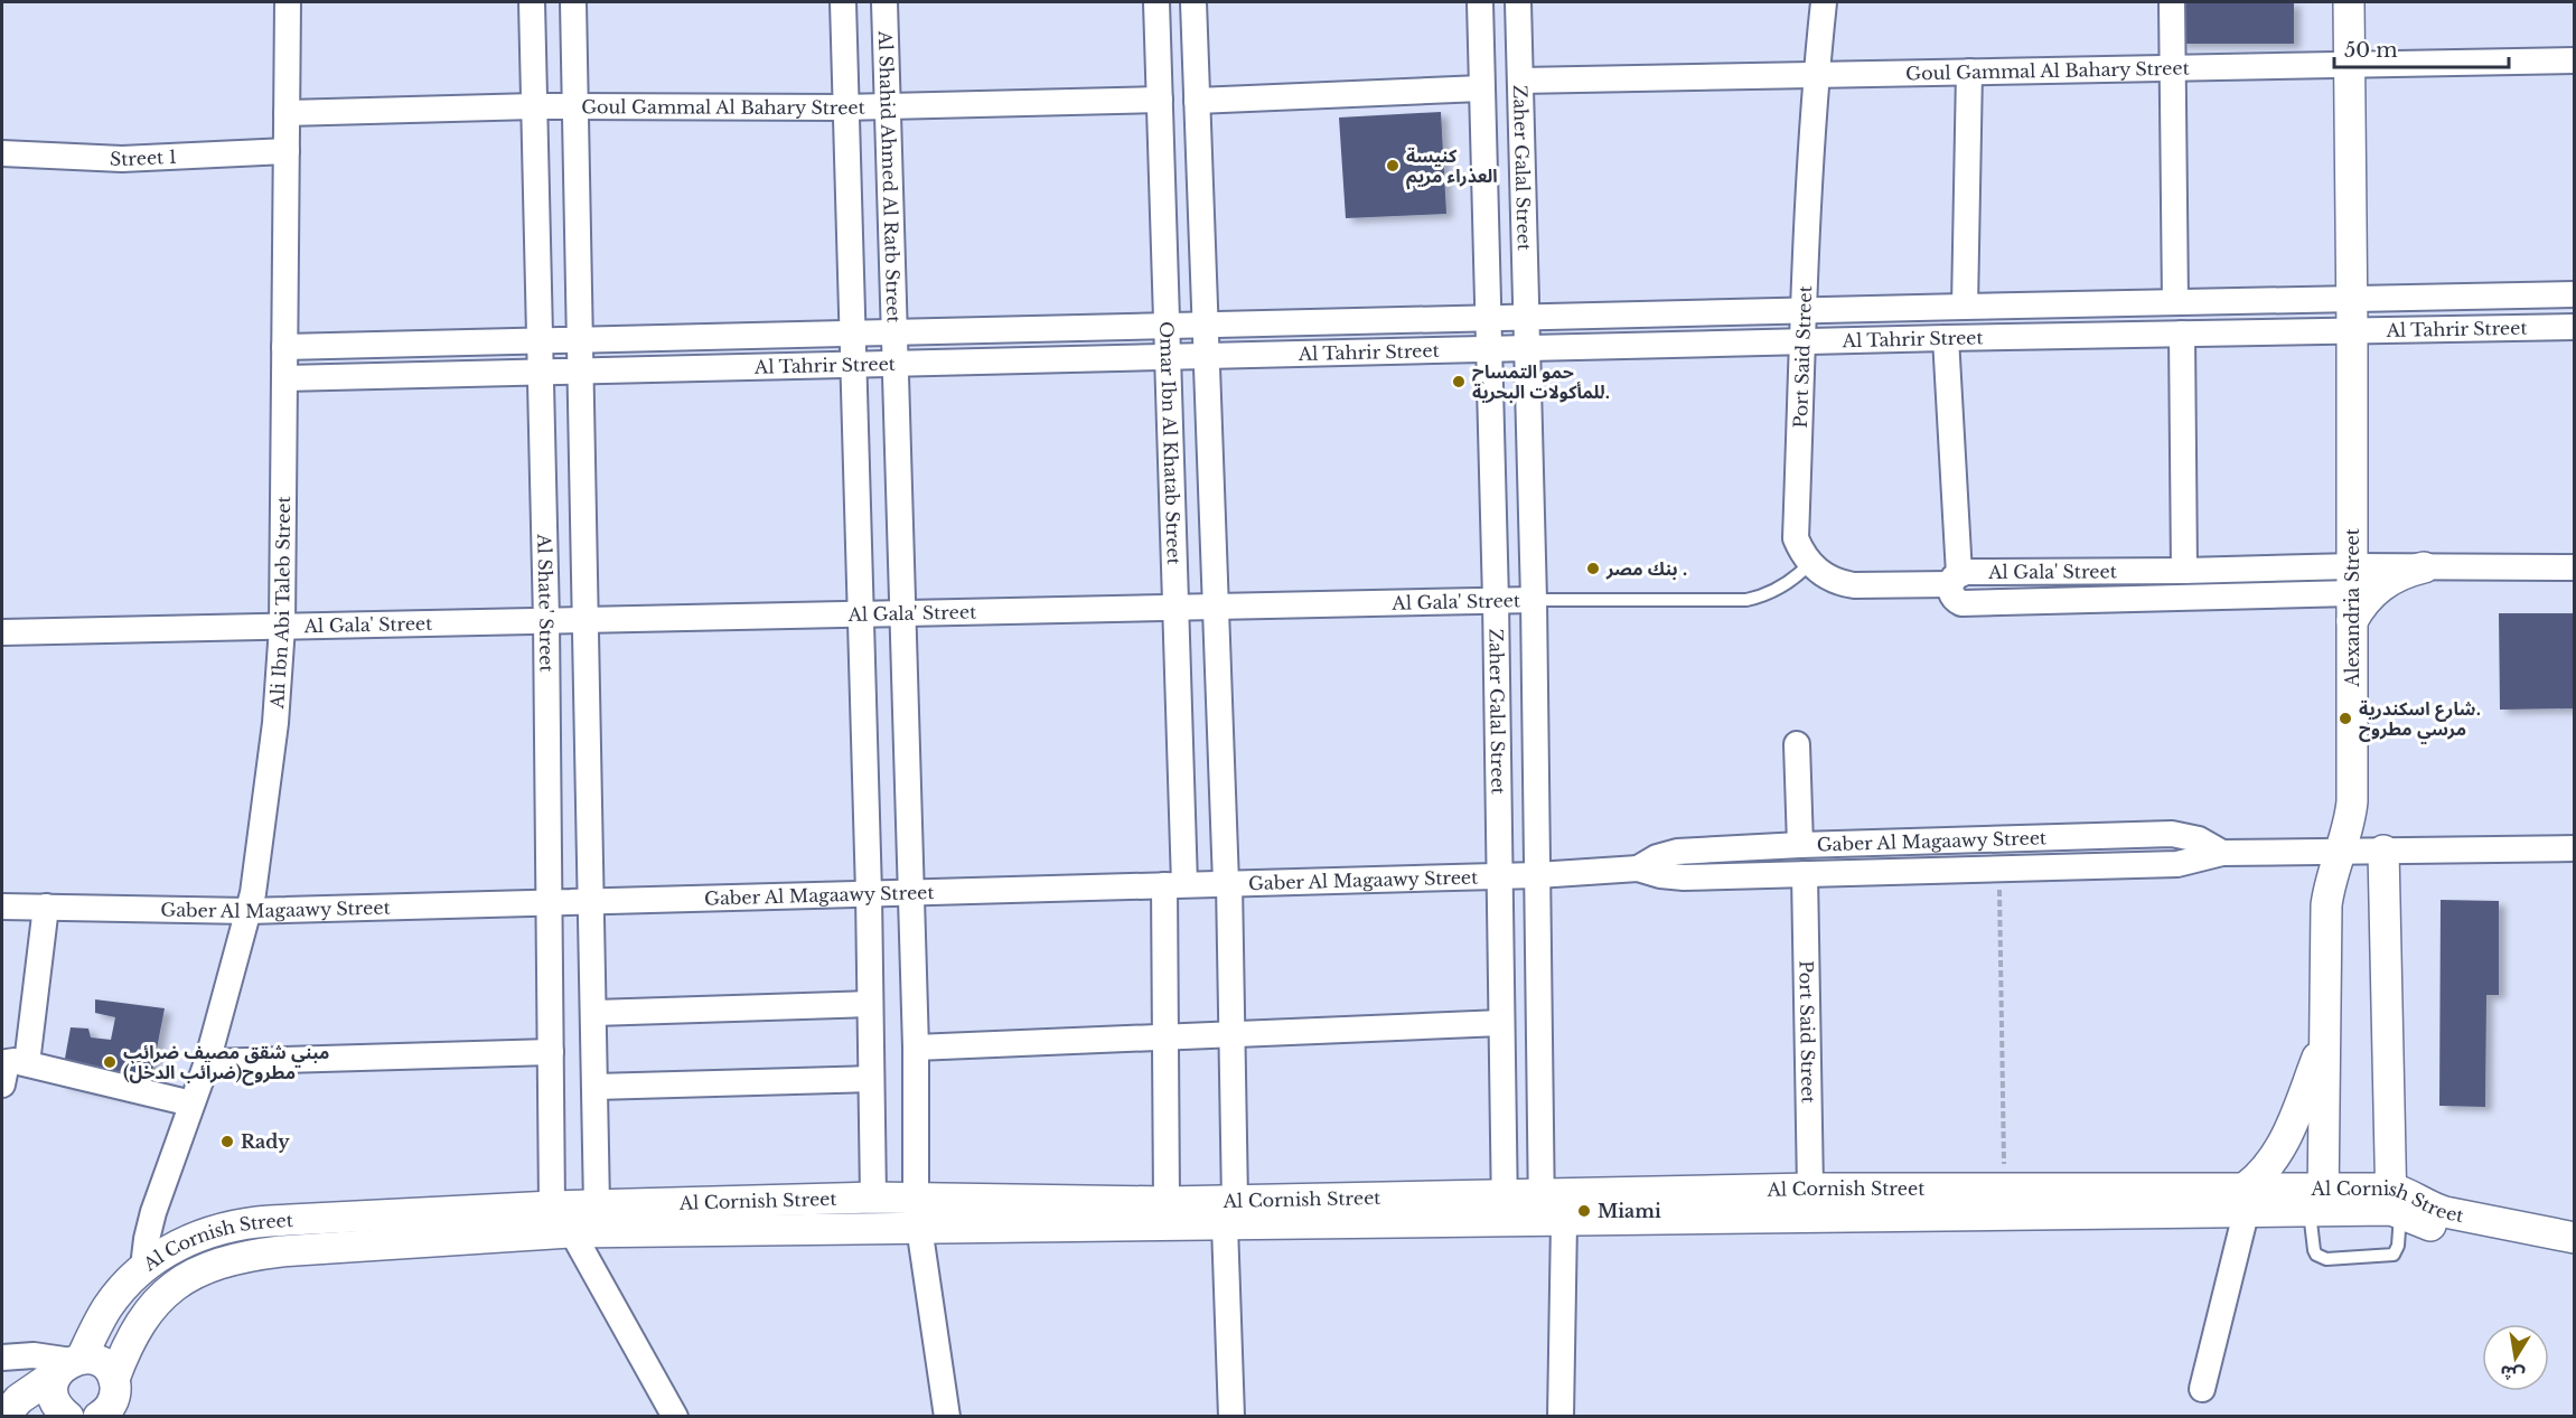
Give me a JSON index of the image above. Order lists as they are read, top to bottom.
{
  "streets": {
    "street": [
      "Goul Gammal Al Bahary Street",
      "Street 1",
      "Zaher Galal Street",
      "Al Shahid Ahmed Al Ratb Street",
      "Al Tahrir Street",
      "Port Said Street",
      "Omar Ibn Al Khatab Street",
      "Al Gala' Street",
      "Ali Ibn Abi Taleb Street",
      "Al Shate' Street",
      "Alexandria Street",
      "Gaber Al Magaawy Street",
      "Al Cornish Street"
    ]
  },
  "crossings": [
    ["Goul Gammal Al Bahary Street", "Zaher Galal Street"],
    ["Goul Gammal Al Bahary Street", "Al Shahid Ahmed Al Ratb Street"],
    ["Goul Gammal Al Bahary Street", "Port Said Street"],
    ["Goul Gammal Al Bahary Street", "Omar Ibn Al Khatab Street"],
    ["Goul Gammal Al Bahary Street", "Ali Ibn Abi Taleb Street"],
    ["Goul Gammal Al Bahary Street", "Al Shate' Street"],
    ["Goul Gammal Al Bahary Street", "Alexandria Street"],
    ["Street 1", "Ali Ibn Abi Taleb Street"],
    ["Zaher Galal Street", "Al Tahrir Street"],
    ["Zaher Galal Street", "Al Gala' Street"],
    ["Zaher Galal Street", "Gaber Al Magaawy Street"],
    ["Zaher Galal Street", "Al Cornish Street"],
    ["Al Shahid Ahmed Al Ratb Street", "Al Tahrir Street"],
    ["Al Shahid Ahmed Al Ratb Street", "Al Gala' Street"],
    ["Al Shahid Ahmed Al Ratb Street", "Gaber Al Magaawy Street"],
    ["Al Shahid Ahmed Al Ratb Street", "Al Cornish Street"],
    ["Al Tahrir Street", "Port Said Street"],
    ["Al Tahrir Street", "Omar Ibn Al Khatab Street"],
    ["Al Tahrir Street", "Ali Ibn Abi Taleb Street"],
    ["Al Tahrir Street", "Al Shate' Street"],
    ["Al Tahrir Street", "Alexandria Street"],
    ["Port Said Street", "Al Gala' Street"],
    ["Port Said Street", "Gaber Al Magaawy Street"],
    ["Port Said Street", "Al Cornish Street"],
    ["Omar Ibn Al Khatab Street", "Al Gala' Street"],
    ["Omar Ibn Al Khatab Street", "Gaber Al Magaawy Street"],
    ["Omar Ibn Al Khatab Street", "Al Cornish Street"],
    ["Al Gala' Street", "Ali Ibn Abi Taleb Street"],
    ["Al Gala' Street", "Al Shate' Street"],
    ["Al Gala' Street", "Alexandria Street"],
    ["Ali Ibn Abi Taleb Street", "Gaber Al Magaawy Street"],
    ["Ali Ibn Abi Taleb Street", "Al Cornish Street"],
    ["Al Shate' Street", "Gaber Al Magaawy Street"],
    ["Al Shate' Street", "Al Cornish Street"],
    ["Alexandria Street", "Gaber Al Magaawy Street"],
    ["Alexandria Street", "Al Cornish Street"]
  ],
  "places": [
    "كنيسة العذراء مريم",
    "حمو التمساح للمأكولات البحرية.",
    "بنك مصر .",
    "شارع اسكندرية. مرسي مطروح",
    "مبني شقق مصيف ضرائب مطروح(ضرائب الدخل)",
    "Rady",
    "Miami"
  ],
  "scale_bar": "50 m",
  "north": "bottom"
}
